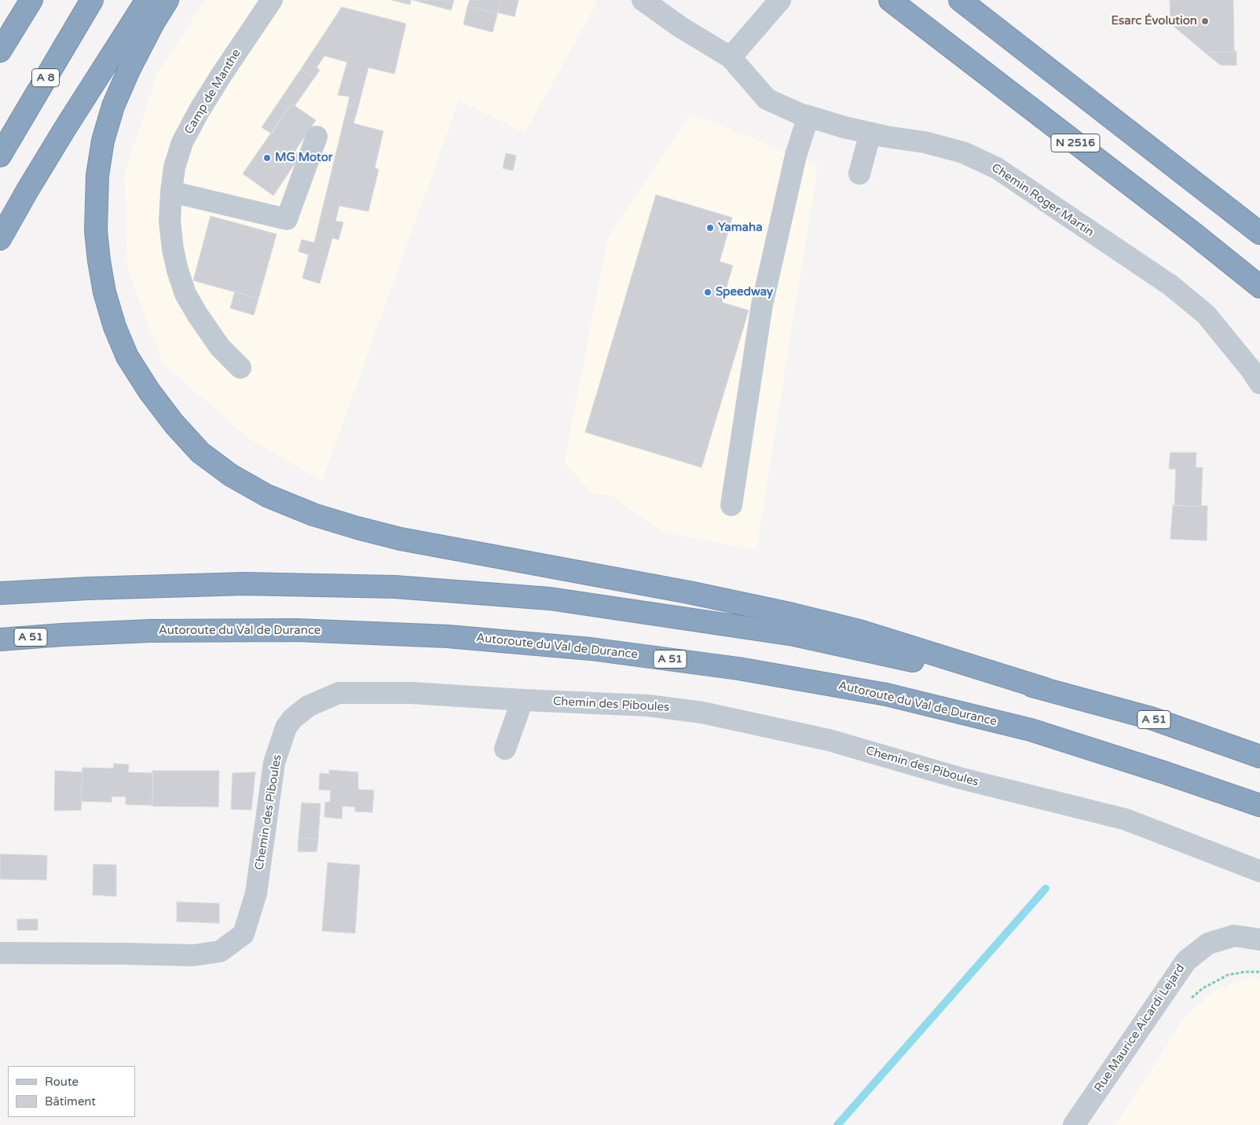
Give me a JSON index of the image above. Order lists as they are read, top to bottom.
{
  "streets": {
    "highway": [
      "A 8",
      "N 2516",
      "Autoroute du Val de Durance",
      "A 51"
    ],
    "street": [
      "Camp de Manthe",
      "Chemin Roger Martin",
      "Chemin des Piboules",
      "Rue Maurice Aicardi Lejard"
    ]
  },
  "places": [
    "Esarc Évolution",
    "MG Motor",
    "Yamaha",
    "Speedway"
  ],
  "legend": ["Route", "Bâtiment"]
}
